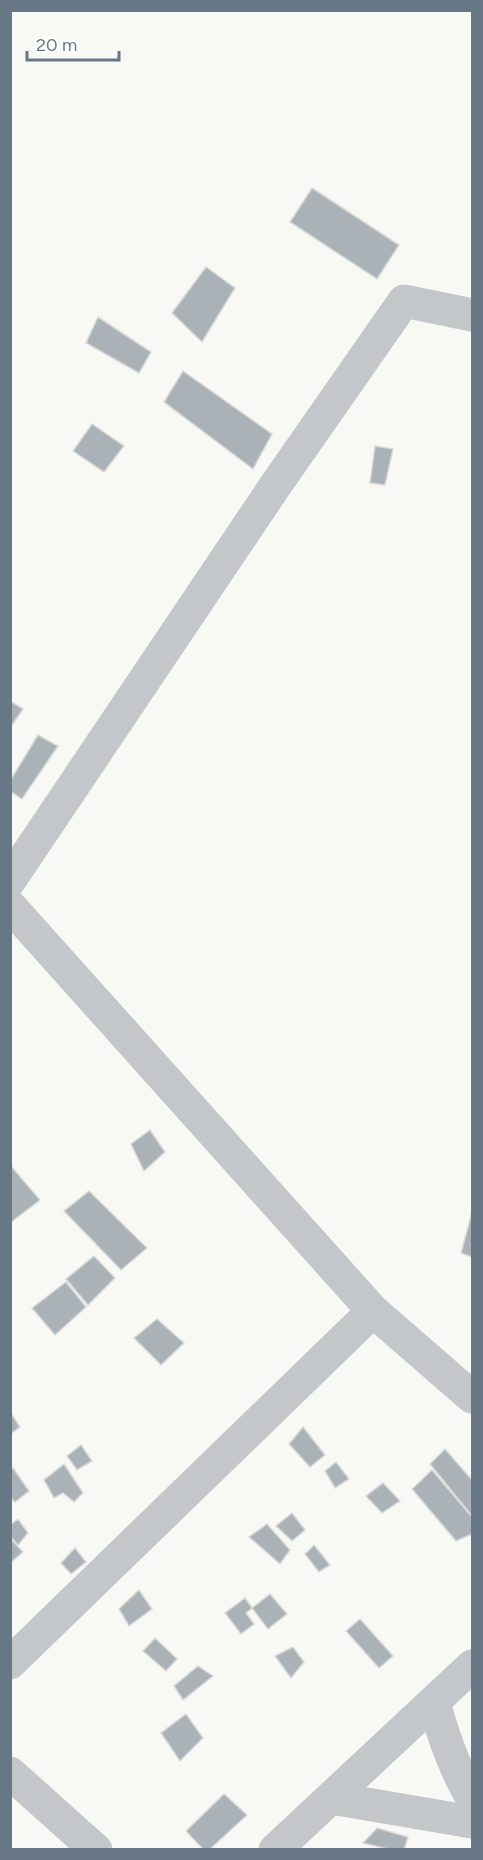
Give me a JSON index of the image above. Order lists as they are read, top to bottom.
{
  "scale_bar": "20 m"
}
